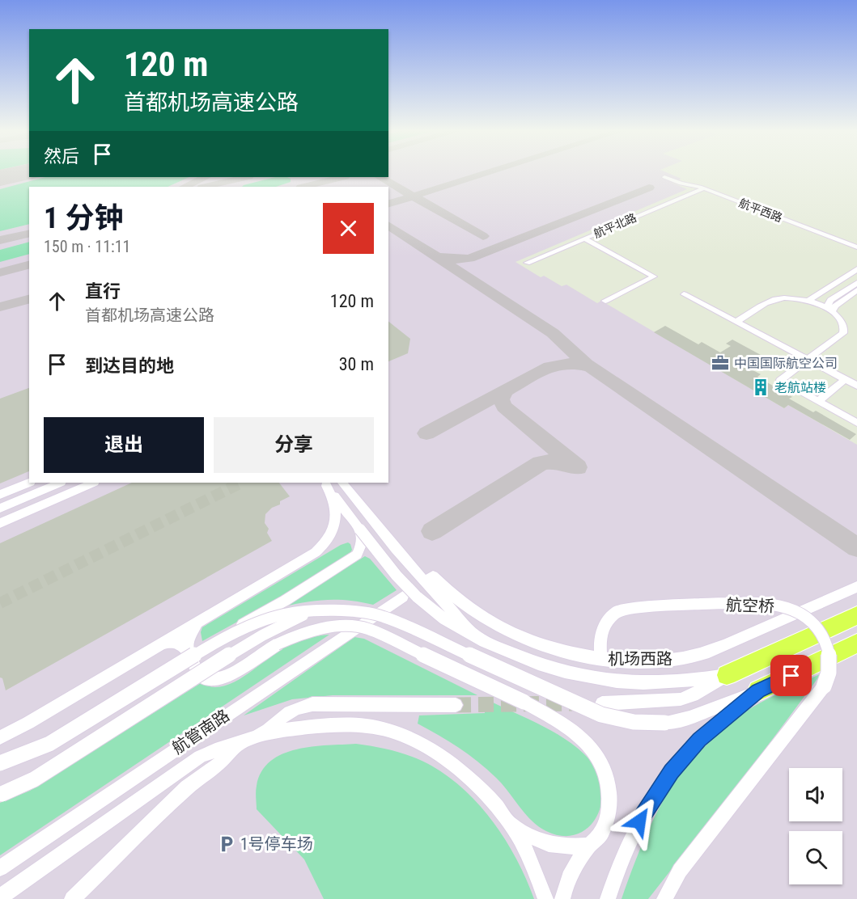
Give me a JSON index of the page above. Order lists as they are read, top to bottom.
{
  "streets": {
    "street": [
      "航平西路",
      "航平北路",
      "航空桥",
      "机场西路",
      "航管南路"
    ]
  },
  "crossings": [
    ["航平西路", "航平北路"],
    ["航空桥", "机场西路"]
  ],
  "places": {
    "office": ["中国国际航空公司"],
    "building": ["老航站楼"],
    "parking": ["1号停车场"]
  },
  "page": {
    "turn": ["120 m", "首都机场高速公路"],
    "then": "然后",
    "heading": ["1 分钟", "150 m · 11:11"],
    "list": [
      {
        "name": "直行",
        "note": "首都机场高速公路",
        "value": "120 m"
      },
      {
        "name": "到达目的地",
        "value": "30 m"
      }
    ],
    "buttons": ["退出", "分享"]
  }
}
